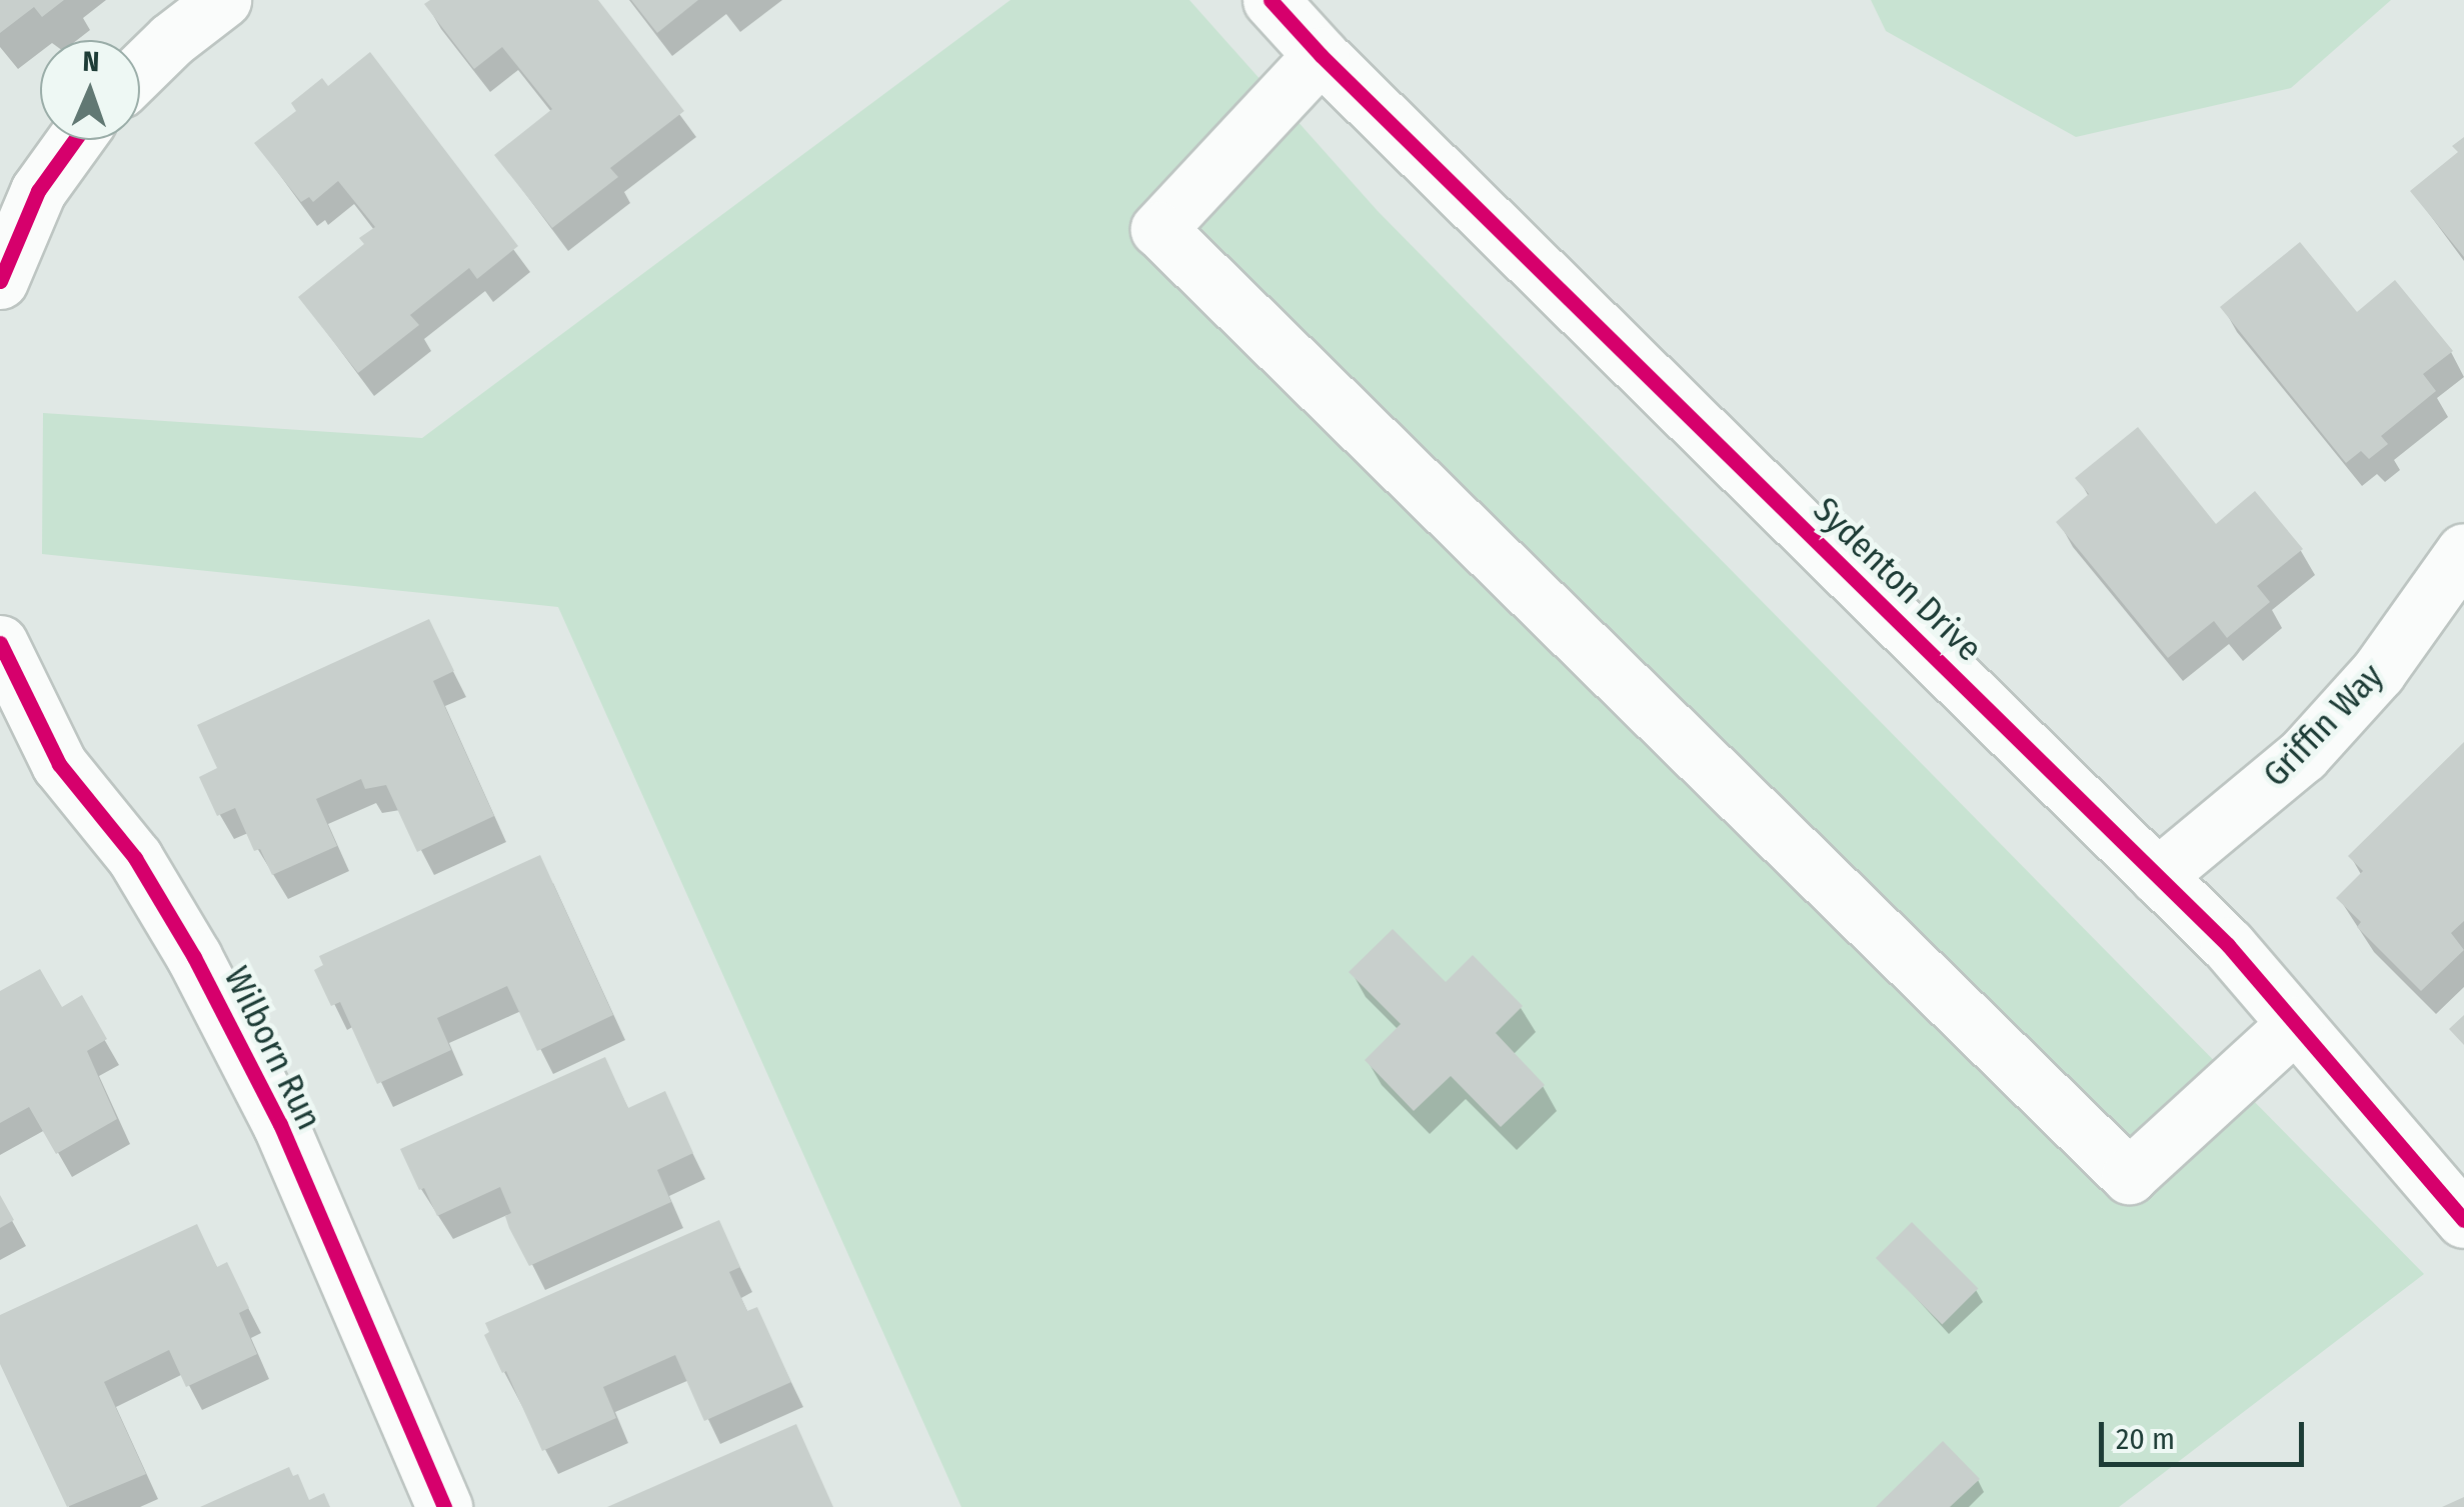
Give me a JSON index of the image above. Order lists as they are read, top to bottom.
{
  "streets": {
    "street": ["Sydenton Drive", "Griffin Way", "Wilborn Run"]
  },
  "crossings": [
    ["Sydenton Drive", "Griffin Way"]
  ],
  "scale_bar": "20 m",
  "north": "top"
}
